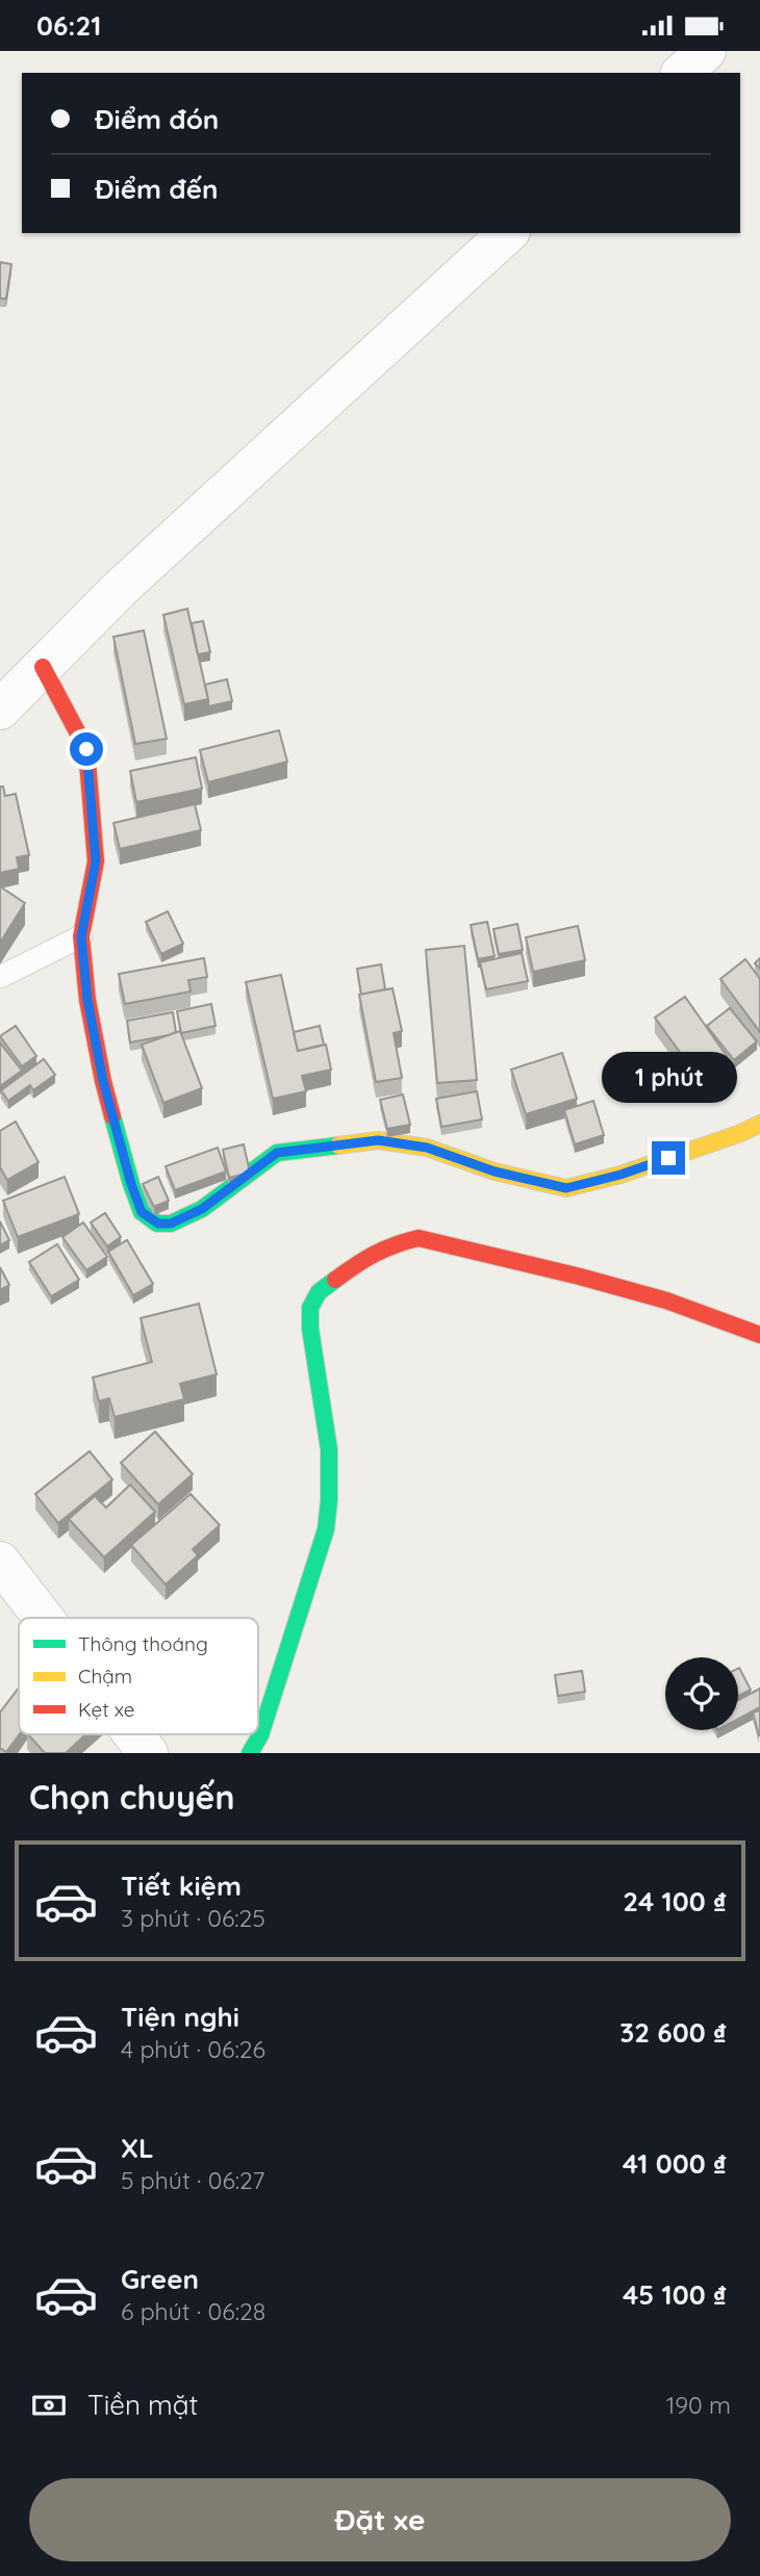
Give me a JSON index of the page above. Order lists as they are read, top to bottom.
{
  "legend": ["Thông thoáng", "Chậm", "Kẹt xe"],
  "page": {
    "status": "06:21",
    "banner": ["Điểm đón", "Điểm đến"],
    "bubble": "1 phút",
    "heading": "Chọn chuyến",
    "list": [
      {
        "name": "Tiết kiệm",
        "note": "3 phút · 06:25",
        "value": "24 100 ₫"
      },
      {
        "name": "Tiện nghi",
        "note": "4 phút · 06:26",
        "value": "32 600 ₫"
      },
      {
        "name": "XL",
        "note": "5 phút · 06:27",
        "value": "41 000 ₫"
      },
      {
        "name": "Green",
        "note": "6 phút · 06:28",
        "value": "45 100 ₫"
      }
    ],
    "pay": ["Tiền mặt", "190 m"],
    "buttons": "Đặt xe"
  }
}
